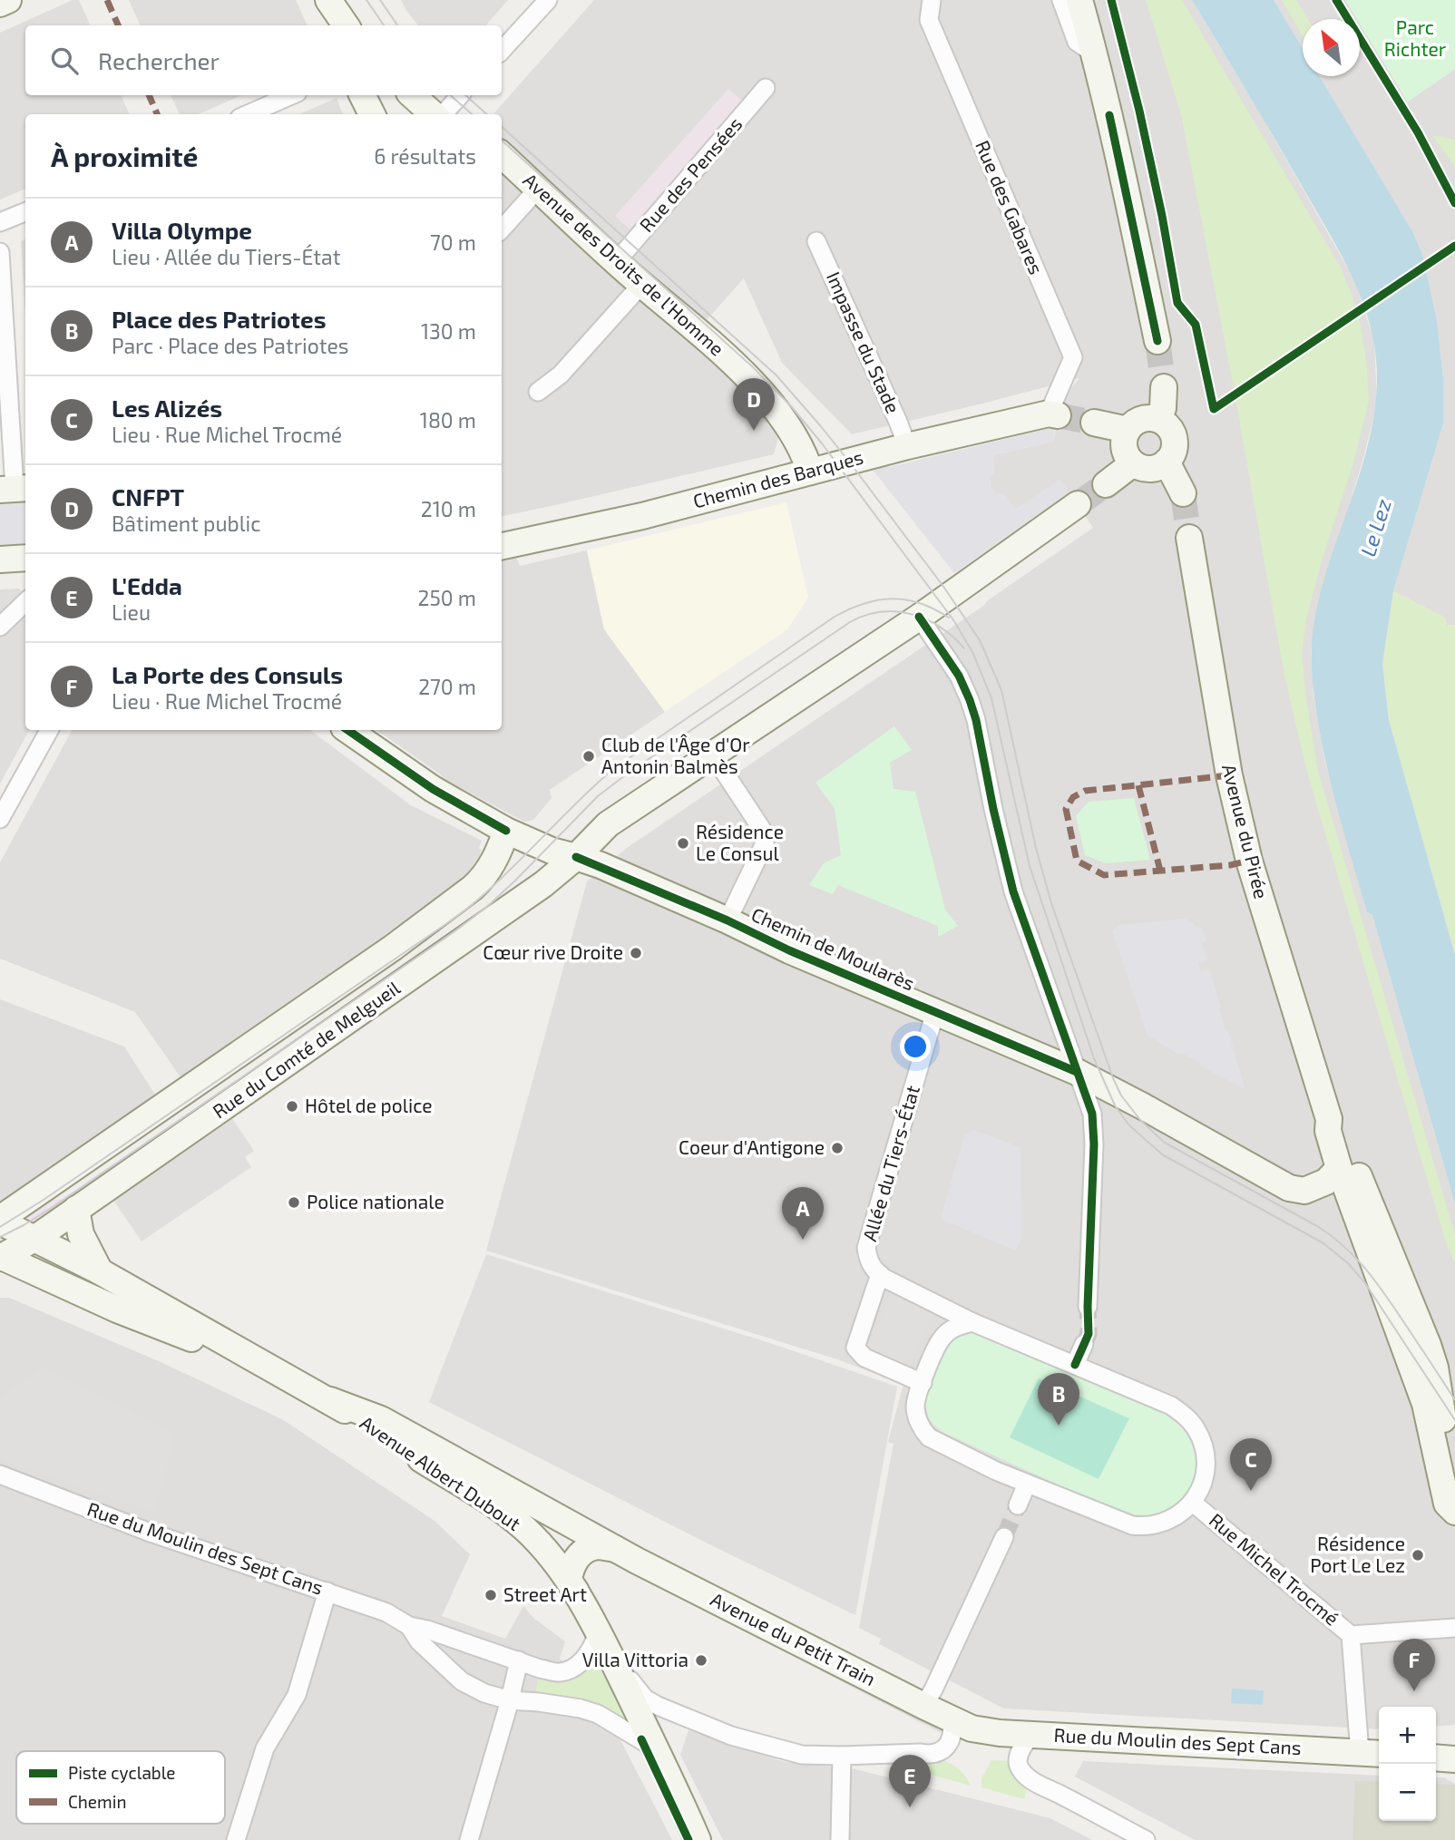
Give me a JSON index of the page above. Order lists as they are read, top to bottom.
{
  "streets": {
    "main road": [
      "Avenue des Droits de l'Homme",
      "Chemin des Barques",
      "Avenue du Pirée",
      "Chemin de Moularès",
      "Rue du Comté de Melgueil",
      "Avenue Albert Dubout",
      "Rue du Moulin des Sept Cans",
      "Avenue du Petit Train"
    ],
    "street": [
      "Rue des Pensées",
      "Rue des Gabares",
      "Impasse du Stade",
      "Allée du Tiers-État",
      "Rue Michel Trocmé"
    ]
  },
  "crossings": [
    ["Rue des Pensées", "Avenue des Droits de l'Homme"],
    ["Rue des Gabares", "Chemin des Barques"],
    ["Avenue des Droits de l'Homme", "Chemin des Barques"],
    ["Impasse du Stade", "Chemin des Barques"],
    ["Avenue du Pirée", "Chemin de Moularès"],
    ["Chemin de Moularès", "Rue du Comté de Melgueil"],
    ["Chemin de Moularès", "Allée du Tiers-État"],
    ["Rue du Comté de Melgueil", "Avenue Albert Dubout"],
    ["Avenue Albert Dubout", "Rue du Moulin des Sept Cans"],
    ["Avenue Albert Dubout", "Avenue du Petit Train"],
    ["Rue du Moulin des Sept Cans", "Rue Michel Trocmé"],
    ["Rue du Moulin des Sept Cans", "Avenue du Petit Train"]
  ],
  "water": ["Le Lez"],
  "parks": ["Parc Richter"],
  "places": [
    "Club de l'Âge d'Or Antonin Balmès",
    "Résidence Le Consul",
    "Cœur rive Droite",
    "Hôtel de police",
    "Coeur d'Antigone",
    "Police nationale",
    "Résidence Port Le Lez",
    "Street Art",
    "Villa Vittoria"
  ],
  "legend": ["Piste cyclable", "Chemin"],
  "north": "top left",
  "page": {
    "search": "Rechercher",
    "heading": ["À proximité", "6 résultats"],
    "list": [
      {
        "mark": "A",
        "name": "Villa Olympe",
        "note": "Lieu · Allée du Tiers-État",
        "value": "70 m"
      },
      {
        "mark": "B",
        "name": "Place des Patriotes",
        "note": "Parc · Place des Patriotes",
        "value": "130 m"
      },
      {
        "mark": "C",
        "name": "Les Alizés",
        "note": "Lieu · Rue Michel Trocmé",
        "value": "180 m"
      },
      {
        "mark": "D",
        "name": "CNFPT",
        "note": "Bâtiment public",
        "value": "210 m"
      },
      {
        "mark": "E",
        "name": "L'Edda",
        "note": "Lieu",
        "value": "250 m"
      },
      {
        "mark": "F",
        "name": "La Porte des Consuls",
        "note": "Lieu · Rue Michel Trocmé",
        "value": "270 m"
      }
    ],
    "pins": [
      "D",
      "A",
      "B",
      "C",
      "F",
      "E"
    ],
    "map_buttons": ["+", "−"]
  }
}
